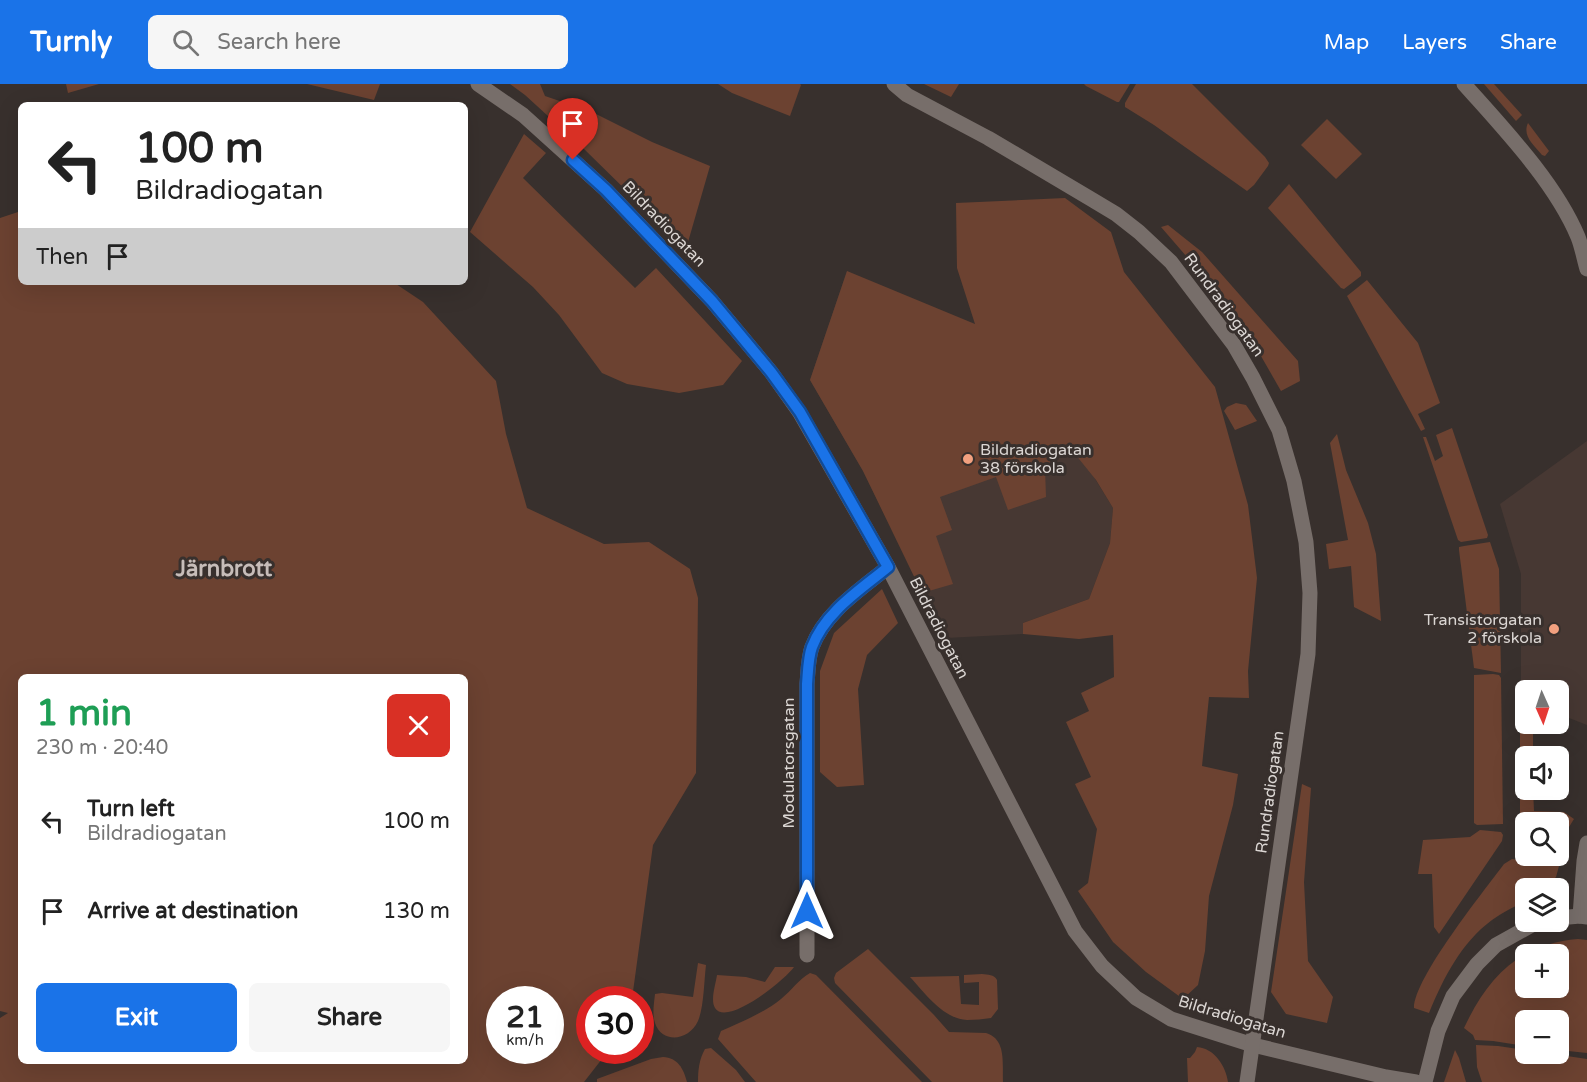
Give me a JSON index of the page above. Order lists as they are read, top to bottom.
{
  "streets": {
    "street": ["Bildradiogatan", "Rundradiogatan", "Modulatorsgatan"]
  },
  "crossings": [
    ["Bildradiogatan", "Rundradiogatan"],
    ["Bildradiogatan", "Modulatorsgatan"]
  ],
  "districts": ["Järnbrott"],
  "places": ["Bildradiogatan 38 förskola", "Transistorgatan 2 förskola"],
  "north": "bottom",
  "page": {
    "header": "Turnly",
    "search": "Search here",
    "nav": ["Map", "Layers", "Share"],
    "turn": ["100 m", "Bildradiogatan"],
    "then": "Then",
    "heading": ["1 min", "230 m · 20:40"],
    "map_buttons": ["+", "−"],
    "list": [
      {
        "name": "Turn left",
        "note": "Bildradiogatan",
        "value": "100 m"
      },
      {
        "name": "Arrive at destination",
        "value": "130 m"
      }
    ],
    "buttons": ["Exit", "Share"],
    "speed": "21 km/h",
    "limit": "30"
  }
}
